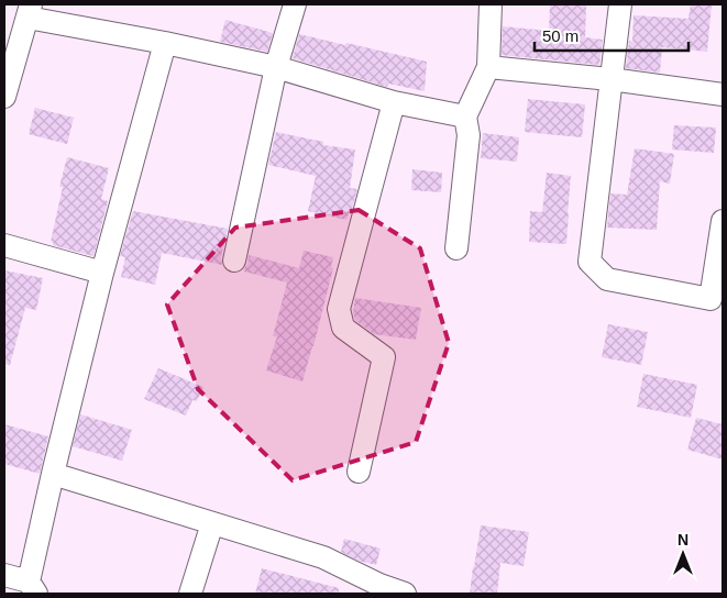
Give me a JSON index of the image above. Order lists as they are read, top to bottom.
{
  "scale_bar": "50 m",
  "north": "top"
}
